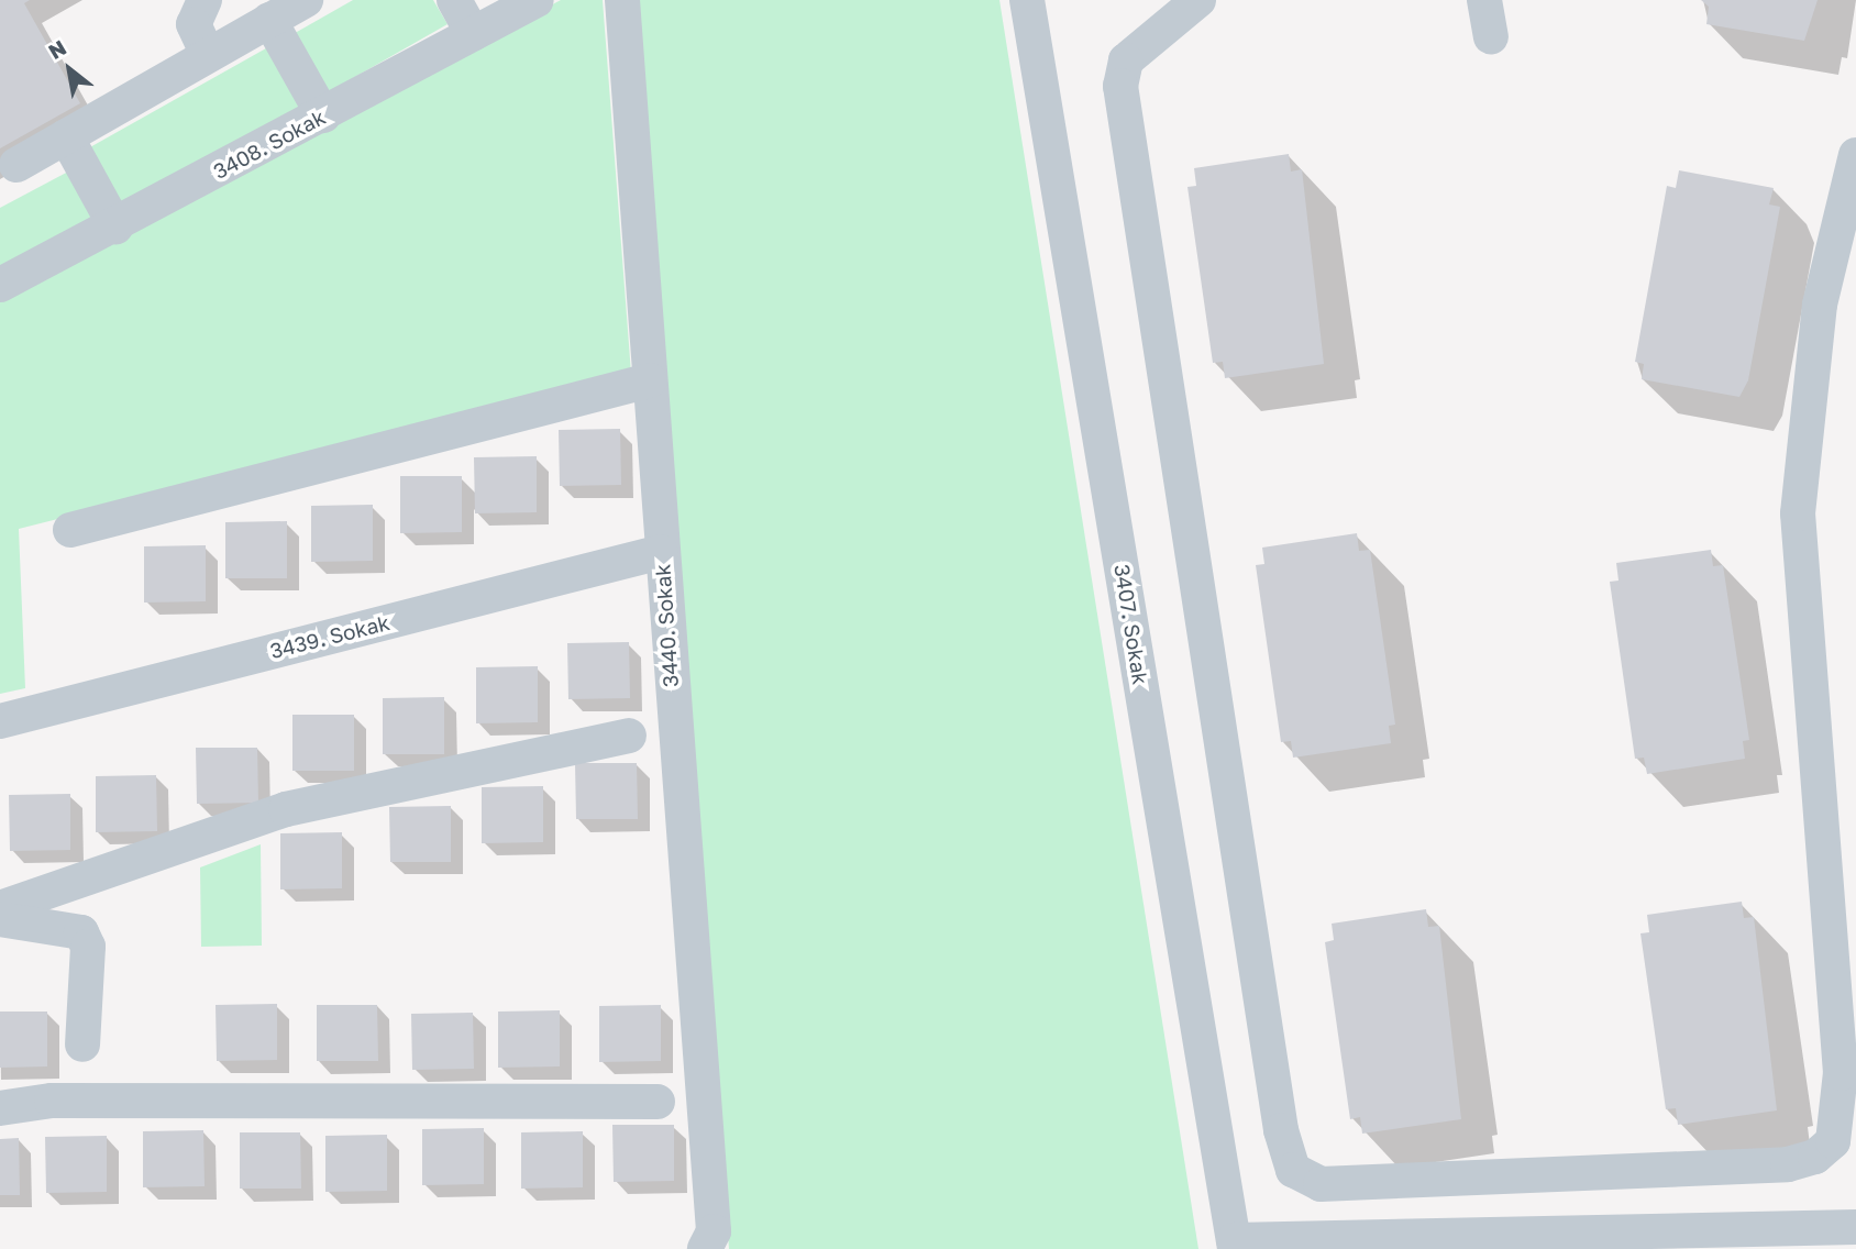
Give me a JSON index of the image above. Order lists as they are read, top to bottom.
{
  "streets": {
    "street": [
      "3408. Sokak",
      "3407. Sokak",
      "3440. Sokak",
      "3439. Sokak"
    ]
  },
  "crossings": [
    ["3440. Sokak", "3439. Sokak"]
  ],
  "north": "top left"
}
